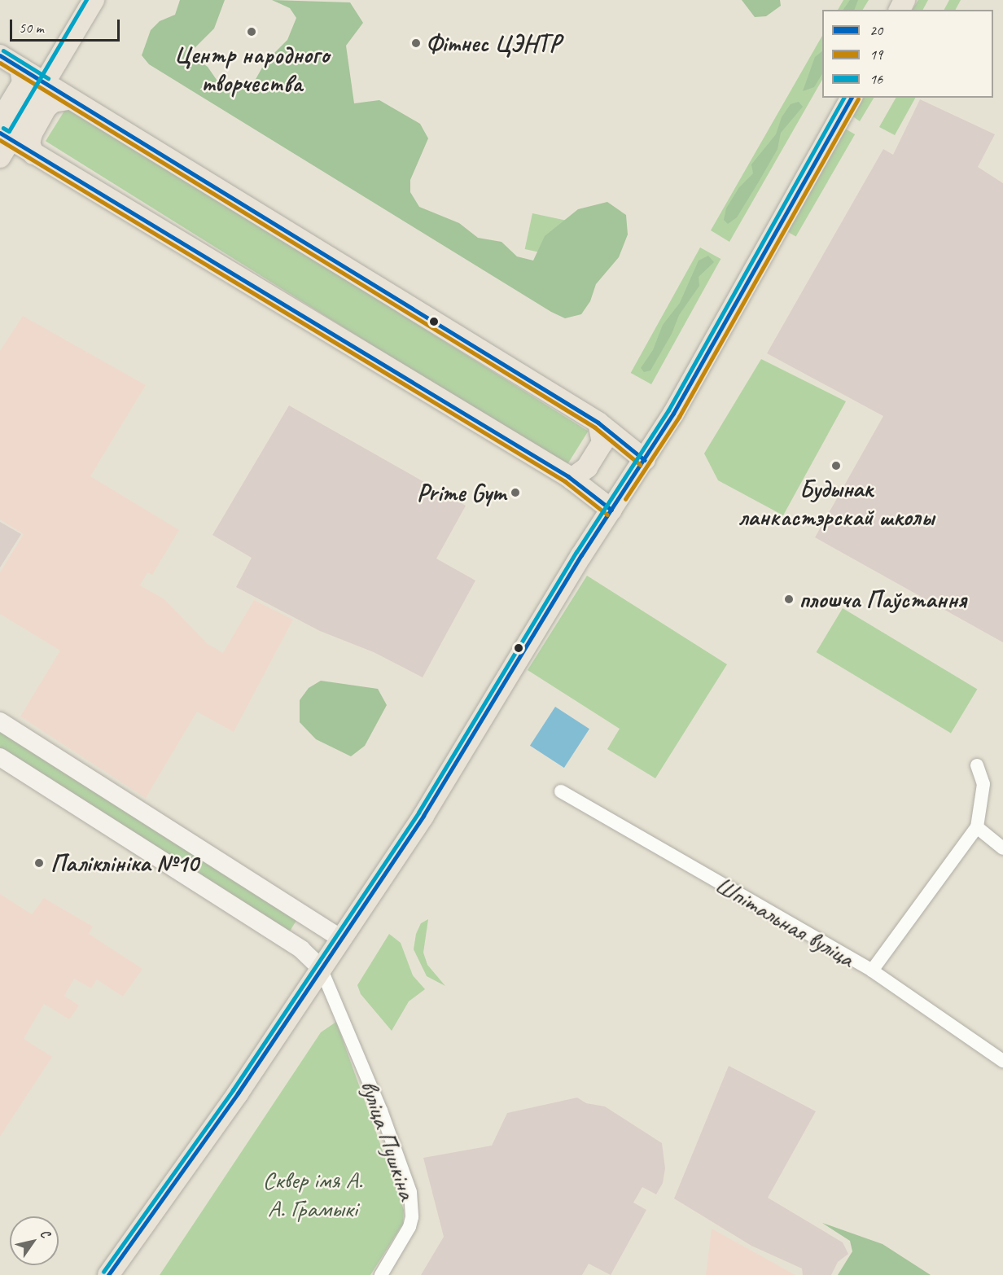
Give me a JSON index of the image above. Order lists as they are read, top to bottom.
{
  "streets": {
    "street": ["Шпітальная вуліца", "вуліца Пушкіна"]
  },
  "parks": ["Сквер імя А. А. Грамыкі"],
  "places": [
    "Центр народного творчества",
    "Фітнес ЦЭНТР",
    "Будынак ланкастэрскай школы",
    "Prime Gym",
    "плошча Паўстання",
    "Паліклініка №10"
  ],
  "lines": ["transit line 16", "transit line 20", "transit line 19"],
  "legend": ["20", "19", "16"],
  "scale_bar": "50 m",
  "north": "top right"
}
